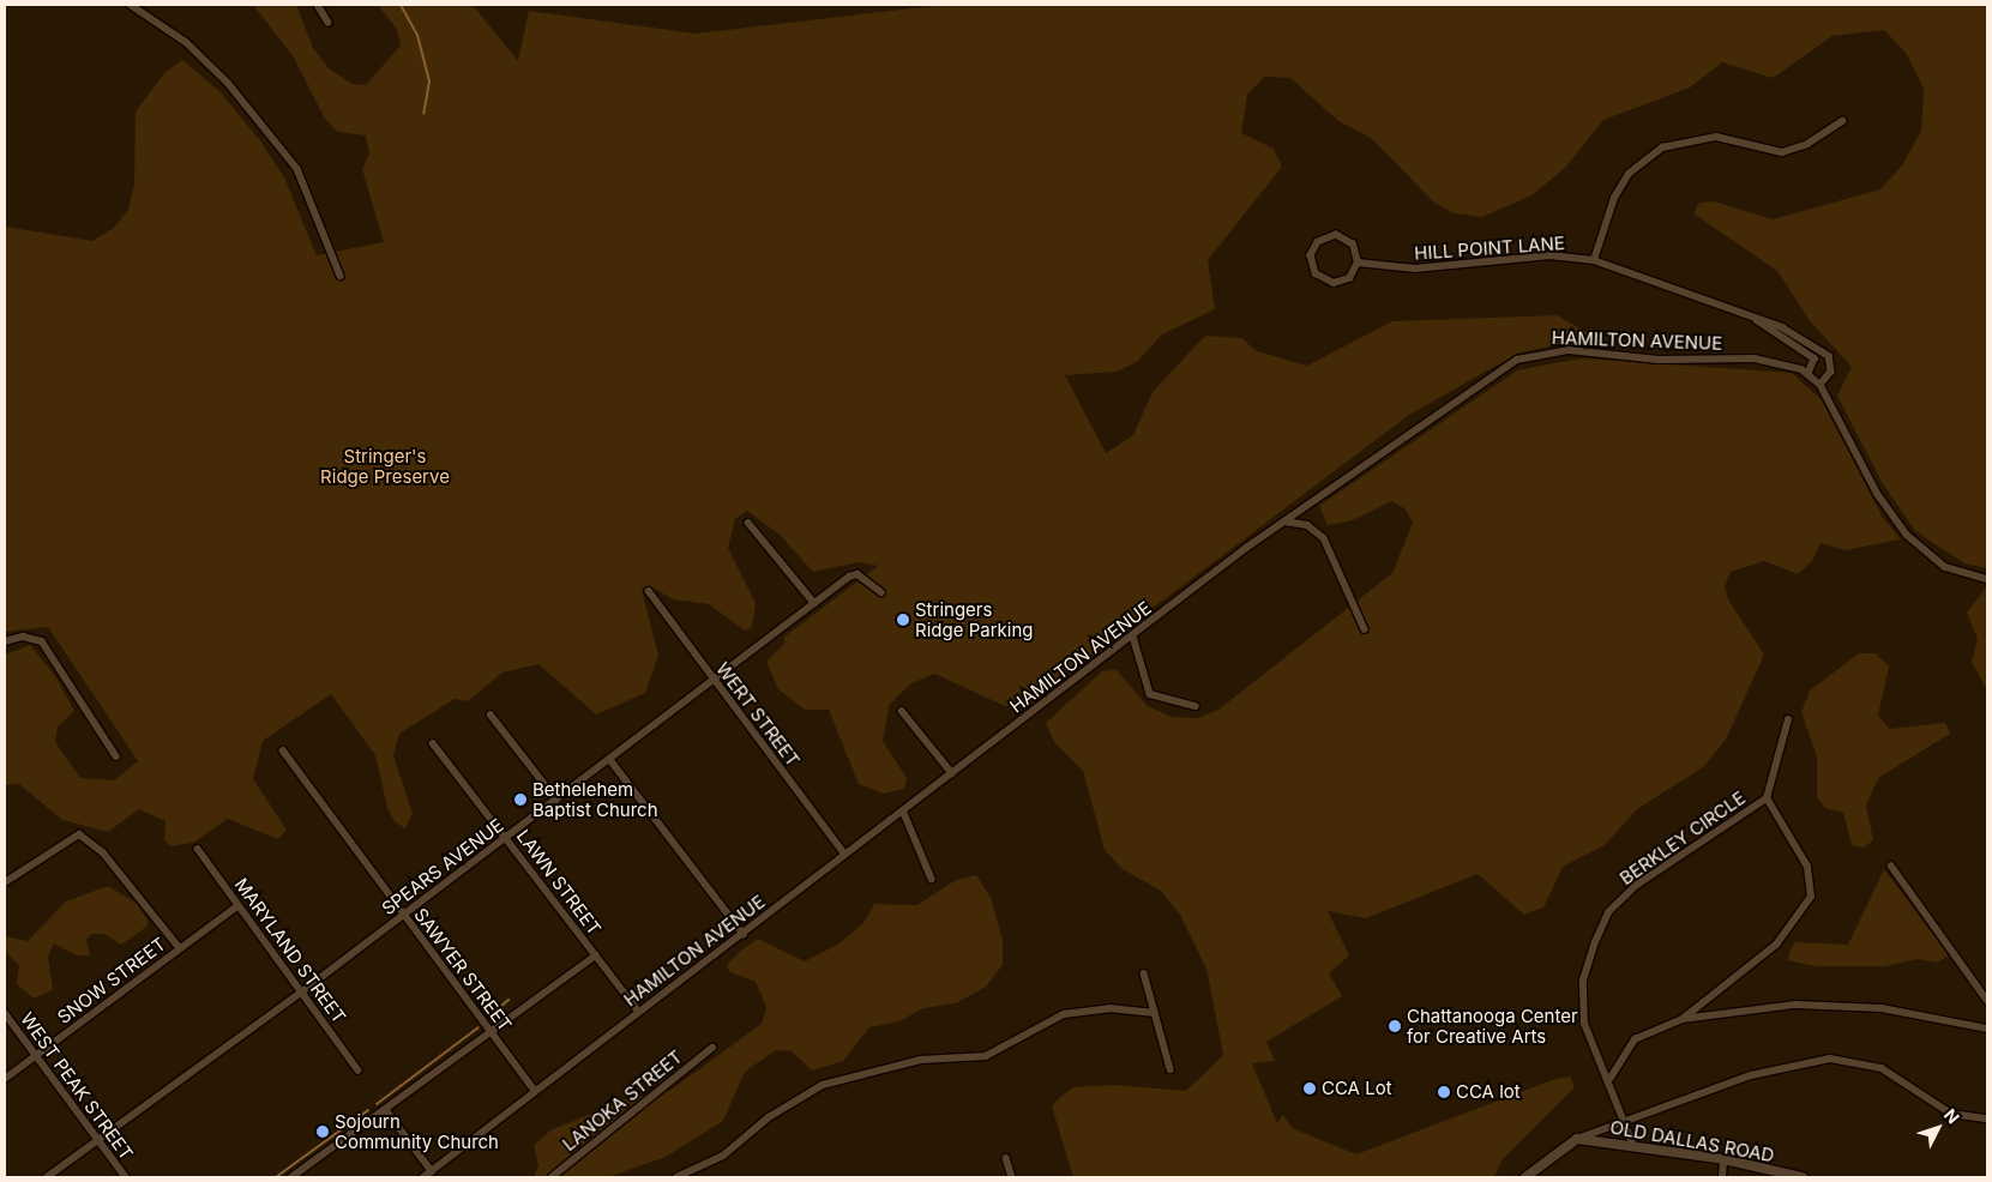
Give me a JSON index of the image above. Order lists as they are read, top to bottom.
{
  "streets": {
    "street": [
      "HILL POINT LANE",
      "HAMILTON AVENUE",
      "WERT STREET",
      "BERKLEY CIRCLE",
      "SPEARS AVENUE",
      "LAWN STREET",
      "MARYLAND STREET",
      "SAWYER STREET",
      "SNOW STREET",
      "WEST PEAK STREET",
      "LANOKA STREET",
      "OLD DALLAS ROAD"
    ]
  },
  "crossings": [
    ["HILL POINT LANE", "HAMILTON AVENUE"],
    ["HAMILTON AVENUE", "WERT STREET"],
    ["HAMILTON AVENUE", "LAWN STREET"],
    ["HAMILTON AVENUE", "SAWYER STREET"],
    ["WERT STREET", "SPEARS AVENUE"],
    ["BERKLEY CIRCLE", "OLD DALLAS ROAD"],
    ["SPEARS AVENUE", "LAWN STREET"],
    ["SPEARS AVENUE", "MARYLAND STREET"],
    ["SPEARS AVENUE", "SAWYER STREET"],
    ["SPEARS AVENUE", "WEST PEAK STREET"],
    ["MARYLAND STREET", "SNOW STREET"],
    ["SNOW STREET", "WEST PEAK STREET"]
  ],
  "parks": ["Stringer's Ridge Preserve"],
  "places": [
    "Stringers Ridge Parking",
    "Bethelehem Baptist Church",
    "Chattanooga Center for Creative Arts",
    "CCA Lot",
    "CCA lot",
    "Sojourn Community Church"
  ],
  "north": "top right"
}
